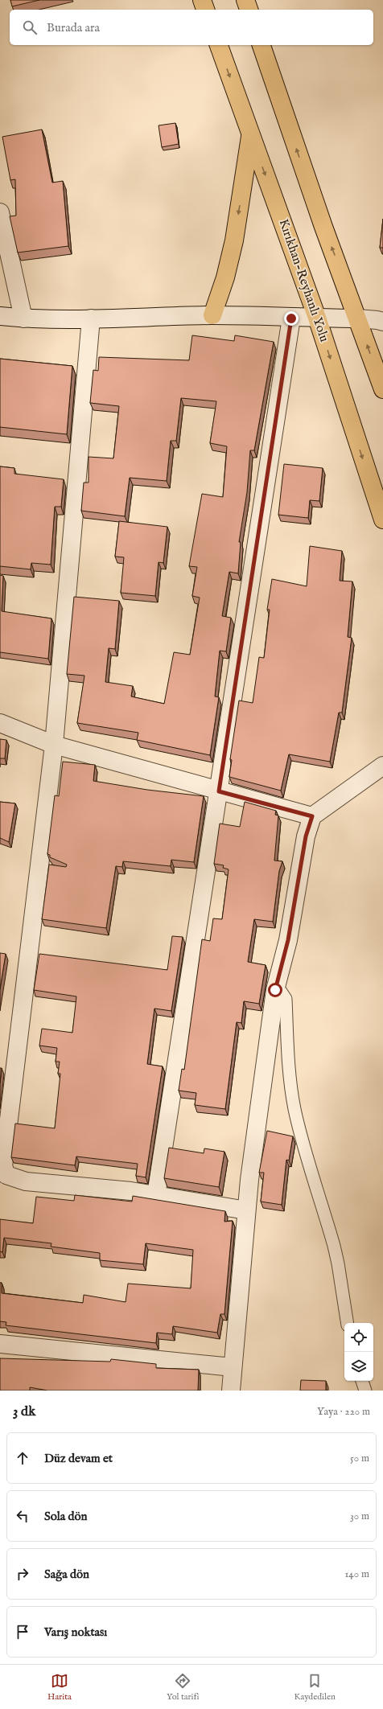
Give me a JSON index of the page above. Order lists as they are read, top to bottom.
{
  "streets": {
    "highway": ["Kırıkhan-Reyhanlı Yolu"]
  },
  "page": {
    "search": "Burada ara",
    "heading": ["3 dk", "Yaya · 220 m"],
    "list": [
      ["Düz devam et", "50 m"],
      ["Sola dön", "30 m"],
      ["Sağa dön", "140 m"],
      "Varış noktası"
    ],
    "nav": ["Harita", "Yol tarifi", "Kaydedilen"]
  }
}
